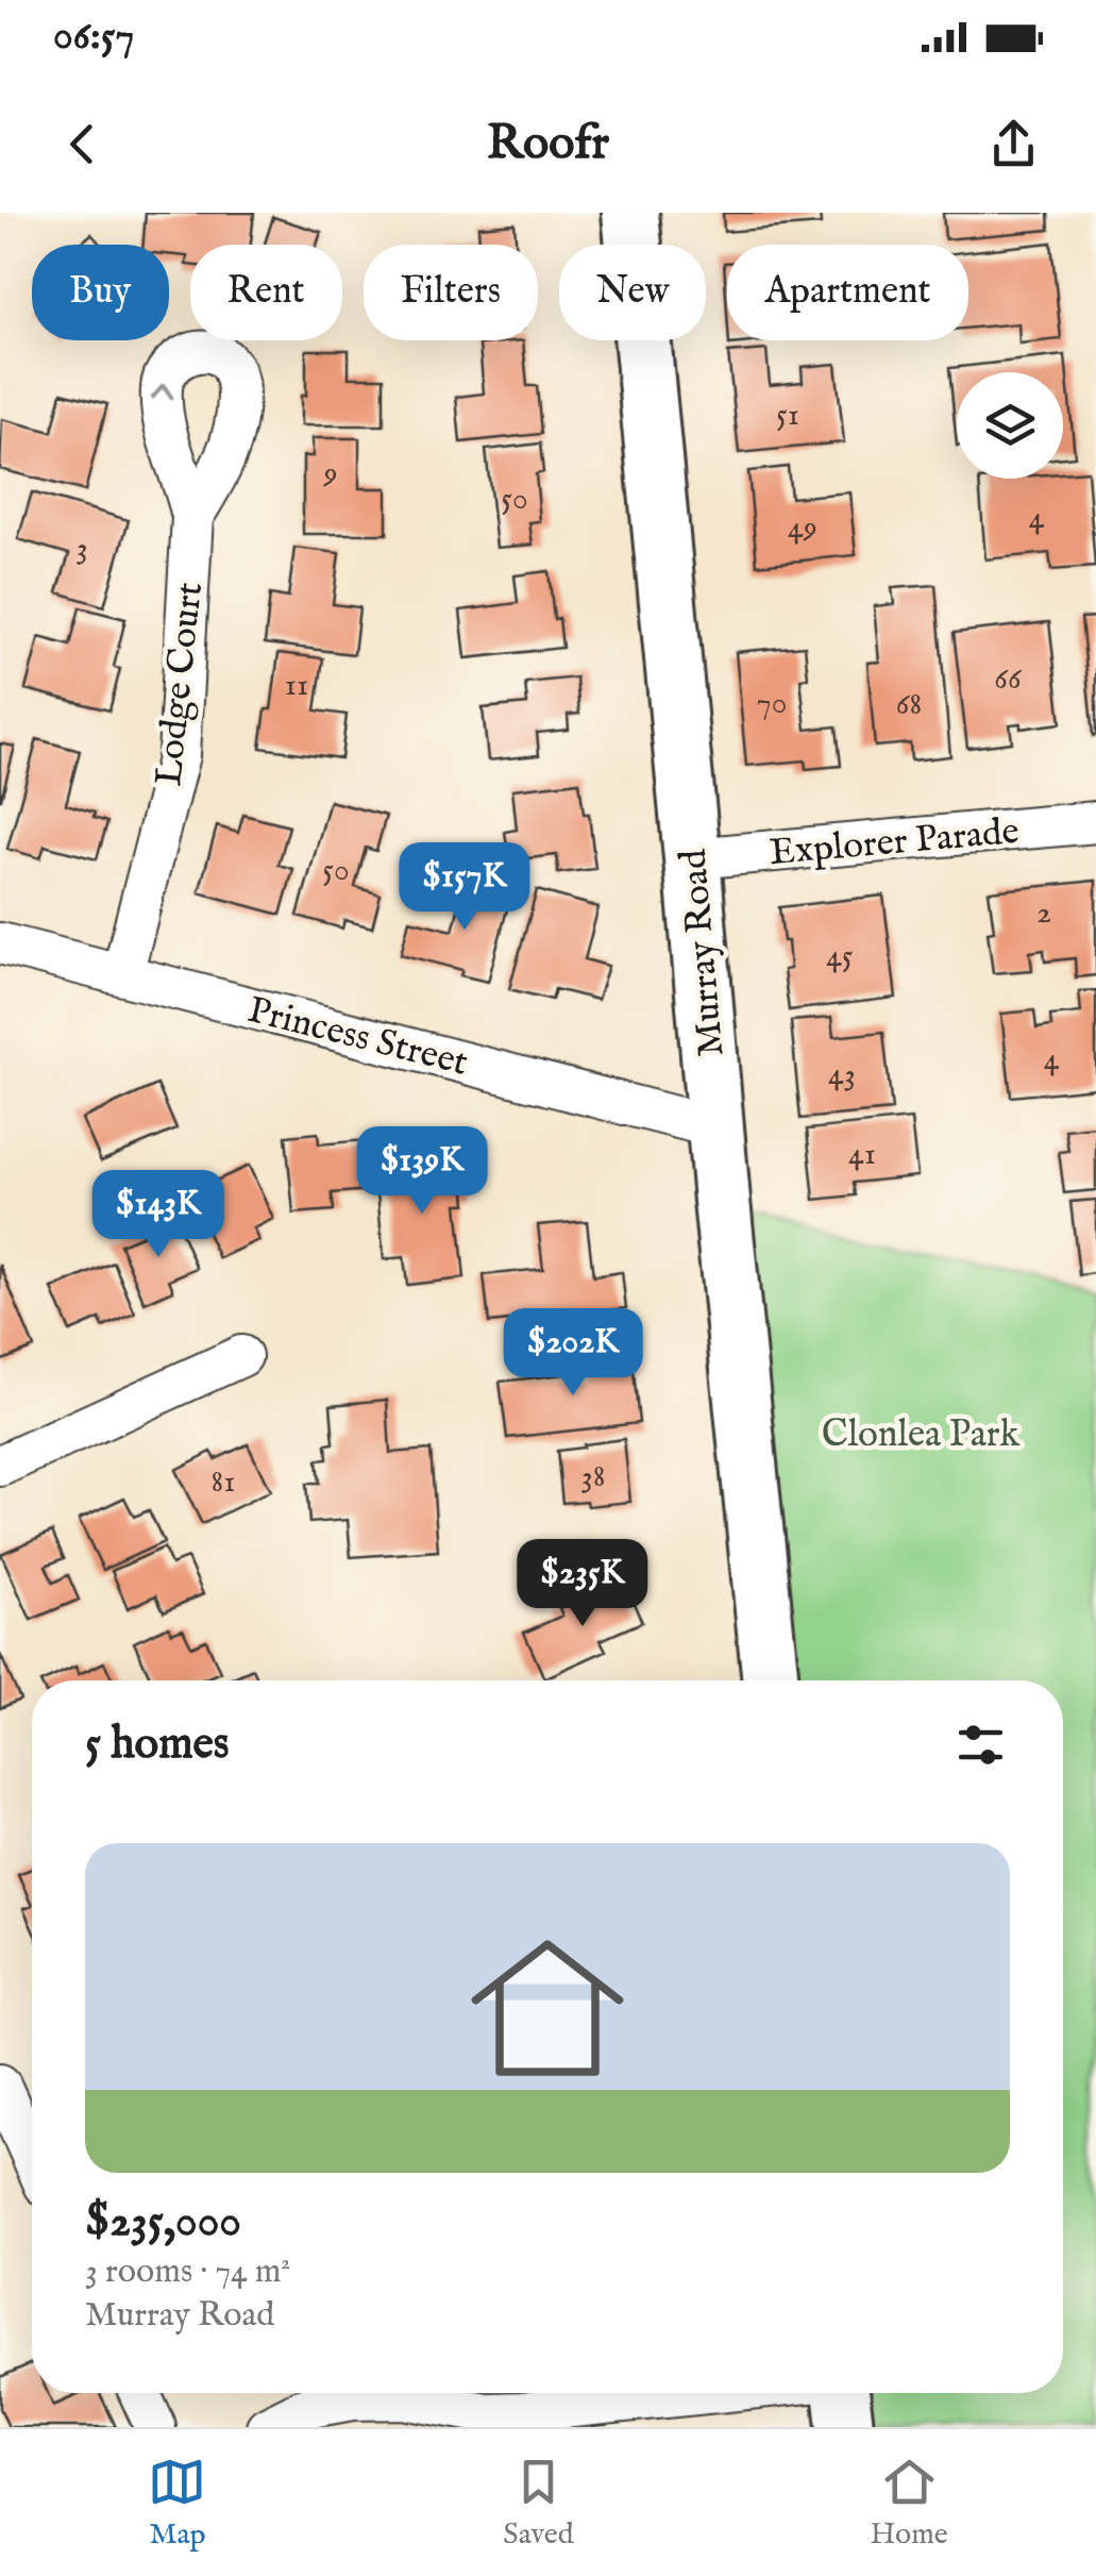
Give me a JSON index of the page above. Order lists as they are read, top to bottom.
{
  "streets": {
    "street": [
      "Lodge Court",
      "Explorer Parade",
      "Murray Road",
      "Princess Street"
    ]
  },
  "crossings": [
    ["Lodge Court", "Princess Street"],
    ["Explorer Parade", "Murray Road"],
    ["Murray Road", "Princess Street"]
  ],
  "parks": ["Clonlea Park"],
  "house_numbers": [
    "51",
    "9",
    "50",
    "4",
    "49",
    "3",
    "66",
    "11",
    "70",
    "68",
    "50",
    "2",
    "45",
    "4",
    "43",
    "41",
    "38",
    "81"
  ],
  "page": {
    "status": "06:57",
    "header": "Roofr",
    "chip": [
      "Buy",
      "Rent",
      "Filters",
      "New",
      "Apartment"
    ],
    "price": [
      "$157K",
      "$139K",
      "$143K",
      "$202K",
      "$235K"
    ],
    "heading": "5 homes",
    "list": [
      {
        "name": "$235,000",
        "note": "3 rooms · 74 m² · Murray Road"
      }
    ],
    "tabs": ["Map", "Saved", "Home"]
  }
}
